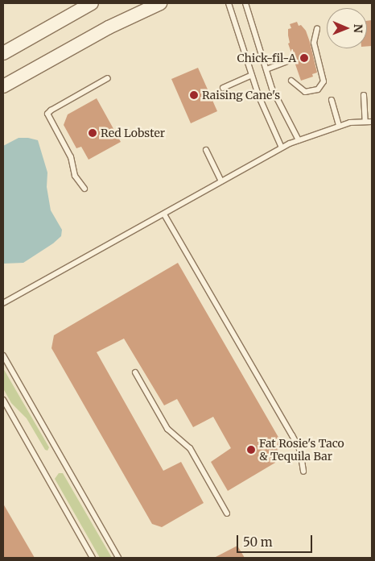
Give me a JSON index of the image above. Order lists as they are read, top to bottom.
{
  "places": [
    "Chick-fil-A",
    "Raising Cane's",
    "Red Lobster",
    "Fat Rosie's Taco & Tequila Bar"
  ],
  "scale_bar": "50 m",
  "north": "right"
}
